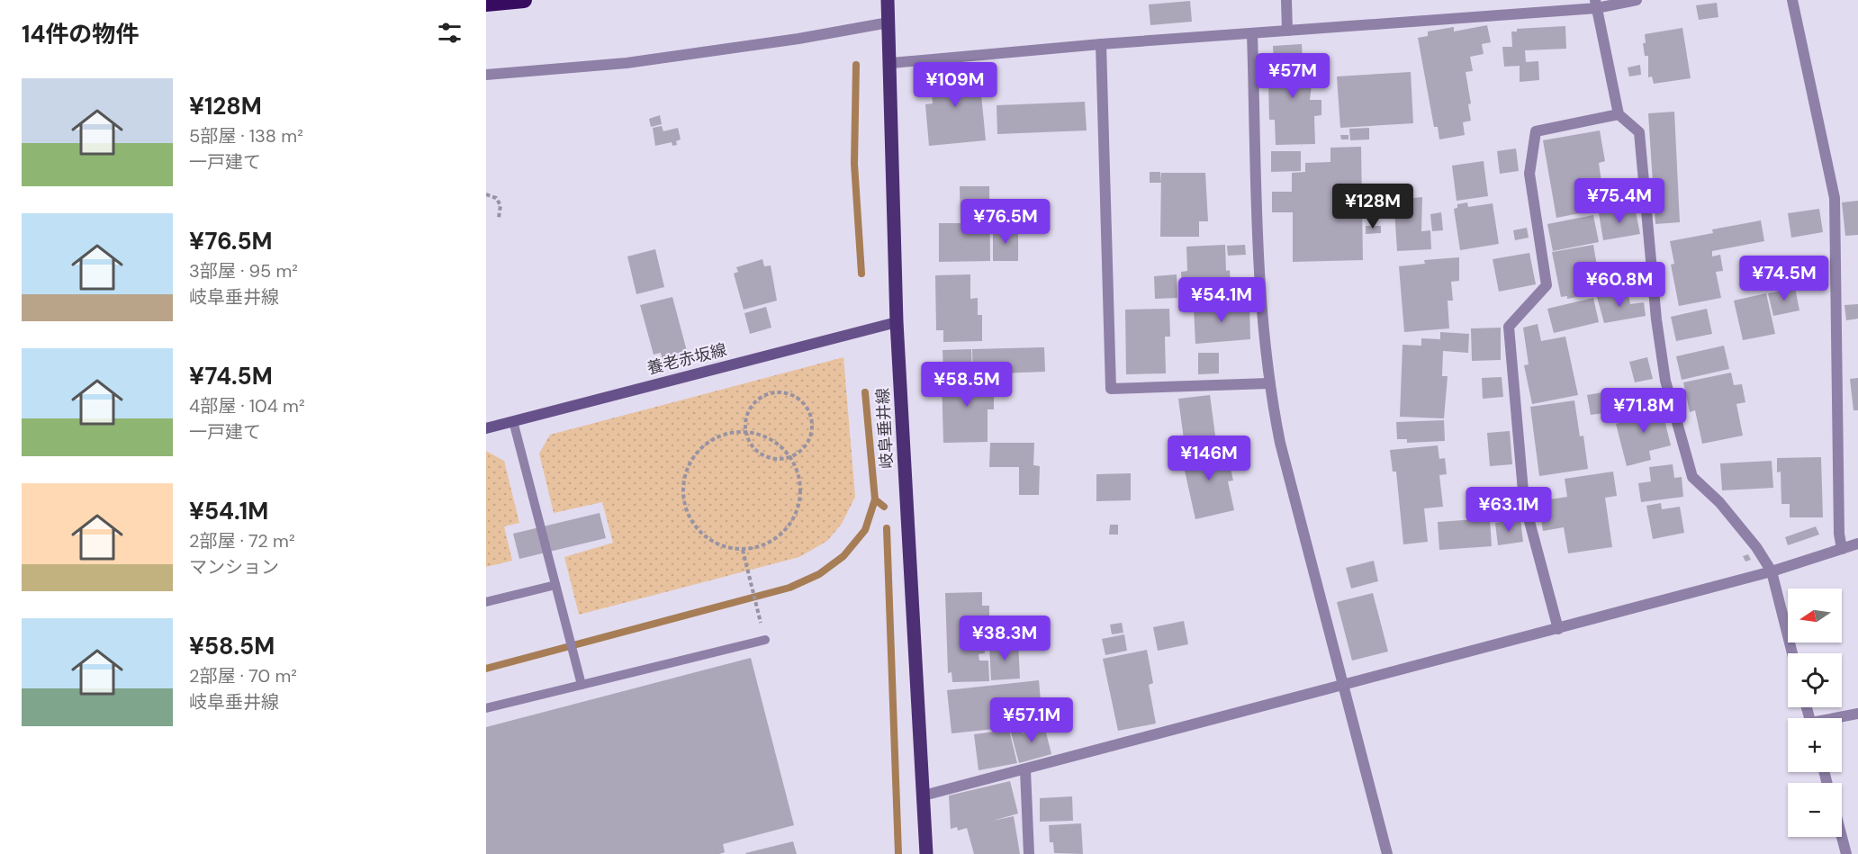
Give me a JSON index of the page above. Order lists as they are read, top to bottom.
{
  "streets": {
    "main road": ["養老赤坂線", "岐阜垂井線"]
  },
  "crossings": [
    ["養老赤坂線", "岐阜垂井線"]
  ],
  "north": "left",
  "page": {
    "heading": "14件の物件",
    "price": [
      "¥57M",
      "¥109M",
      "¥75.4M",
      "¥128M",
      "¥76.5M",
      "¥74.5M",
      "¥60.8M",
      "¥54.1M",
      "¥58.5M",
      "¥71.8M",
      "¥146M",
      "¥63.1M",
      "¥38.3M",
      "¥57.1M"
    ],
    "list": [
      {
        "name": "¥128M",
        "note": "5部屋 · 138 m² · 一戸建て"
      },
      {
        "name": "¥76.5M",
        "note": "3部屋 · 95 m² · 岐阜垂井線"
      },
      {
        "name": "¥74.5M",
        "note": "4部屋 · 104 m² · 一戸建て"
      },
      {
        "name": "¥54.1M",
        "note": "2部屋 · 72 m² · マンション"
      },
      {
        "name": "¥58.5M",
        "note": "2部屋 · 70 m² · 岐阜垂井線"
      }
    ],
    "map_buttons": ["+", "−"]
  }
}
